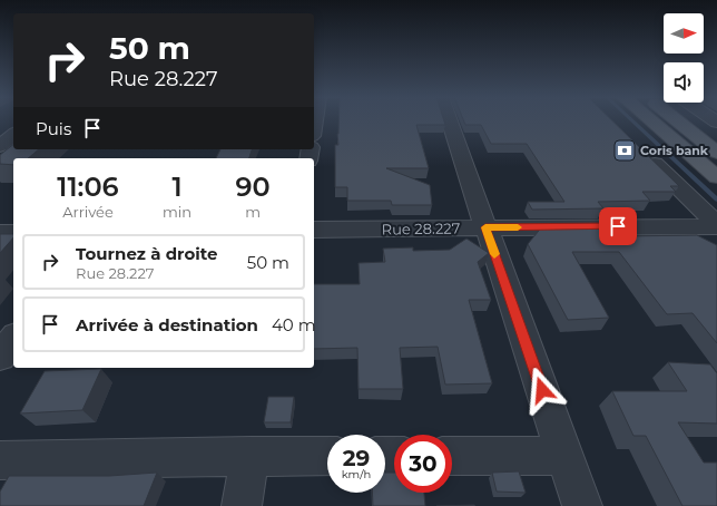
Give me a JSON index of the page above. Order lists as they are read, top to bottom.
{
  "streets": {
    "street": ["Rue 28.227"]
  },
  "places": {
    "bank": ["Coris bank"]
  },
  "north": "right",
  "page": {
    "turn": ["50 m", "Rue 28.227"],
    "then": "Puis",
    "eta": [
      "11:06",
      "Arrivée",
      "1",
      "min",
      "90",
      "m"
    ],
    "list": [
      {
        "name": "Tournez à droite",
        "note": "Rue 28.227",
        "value": "50 m"
      },
      {
        "name": "Arrivée à destination",
        "value": "40 m"
      }
    ],
    "speed": "29 km/h",
    "limit": "30"
  }
}
